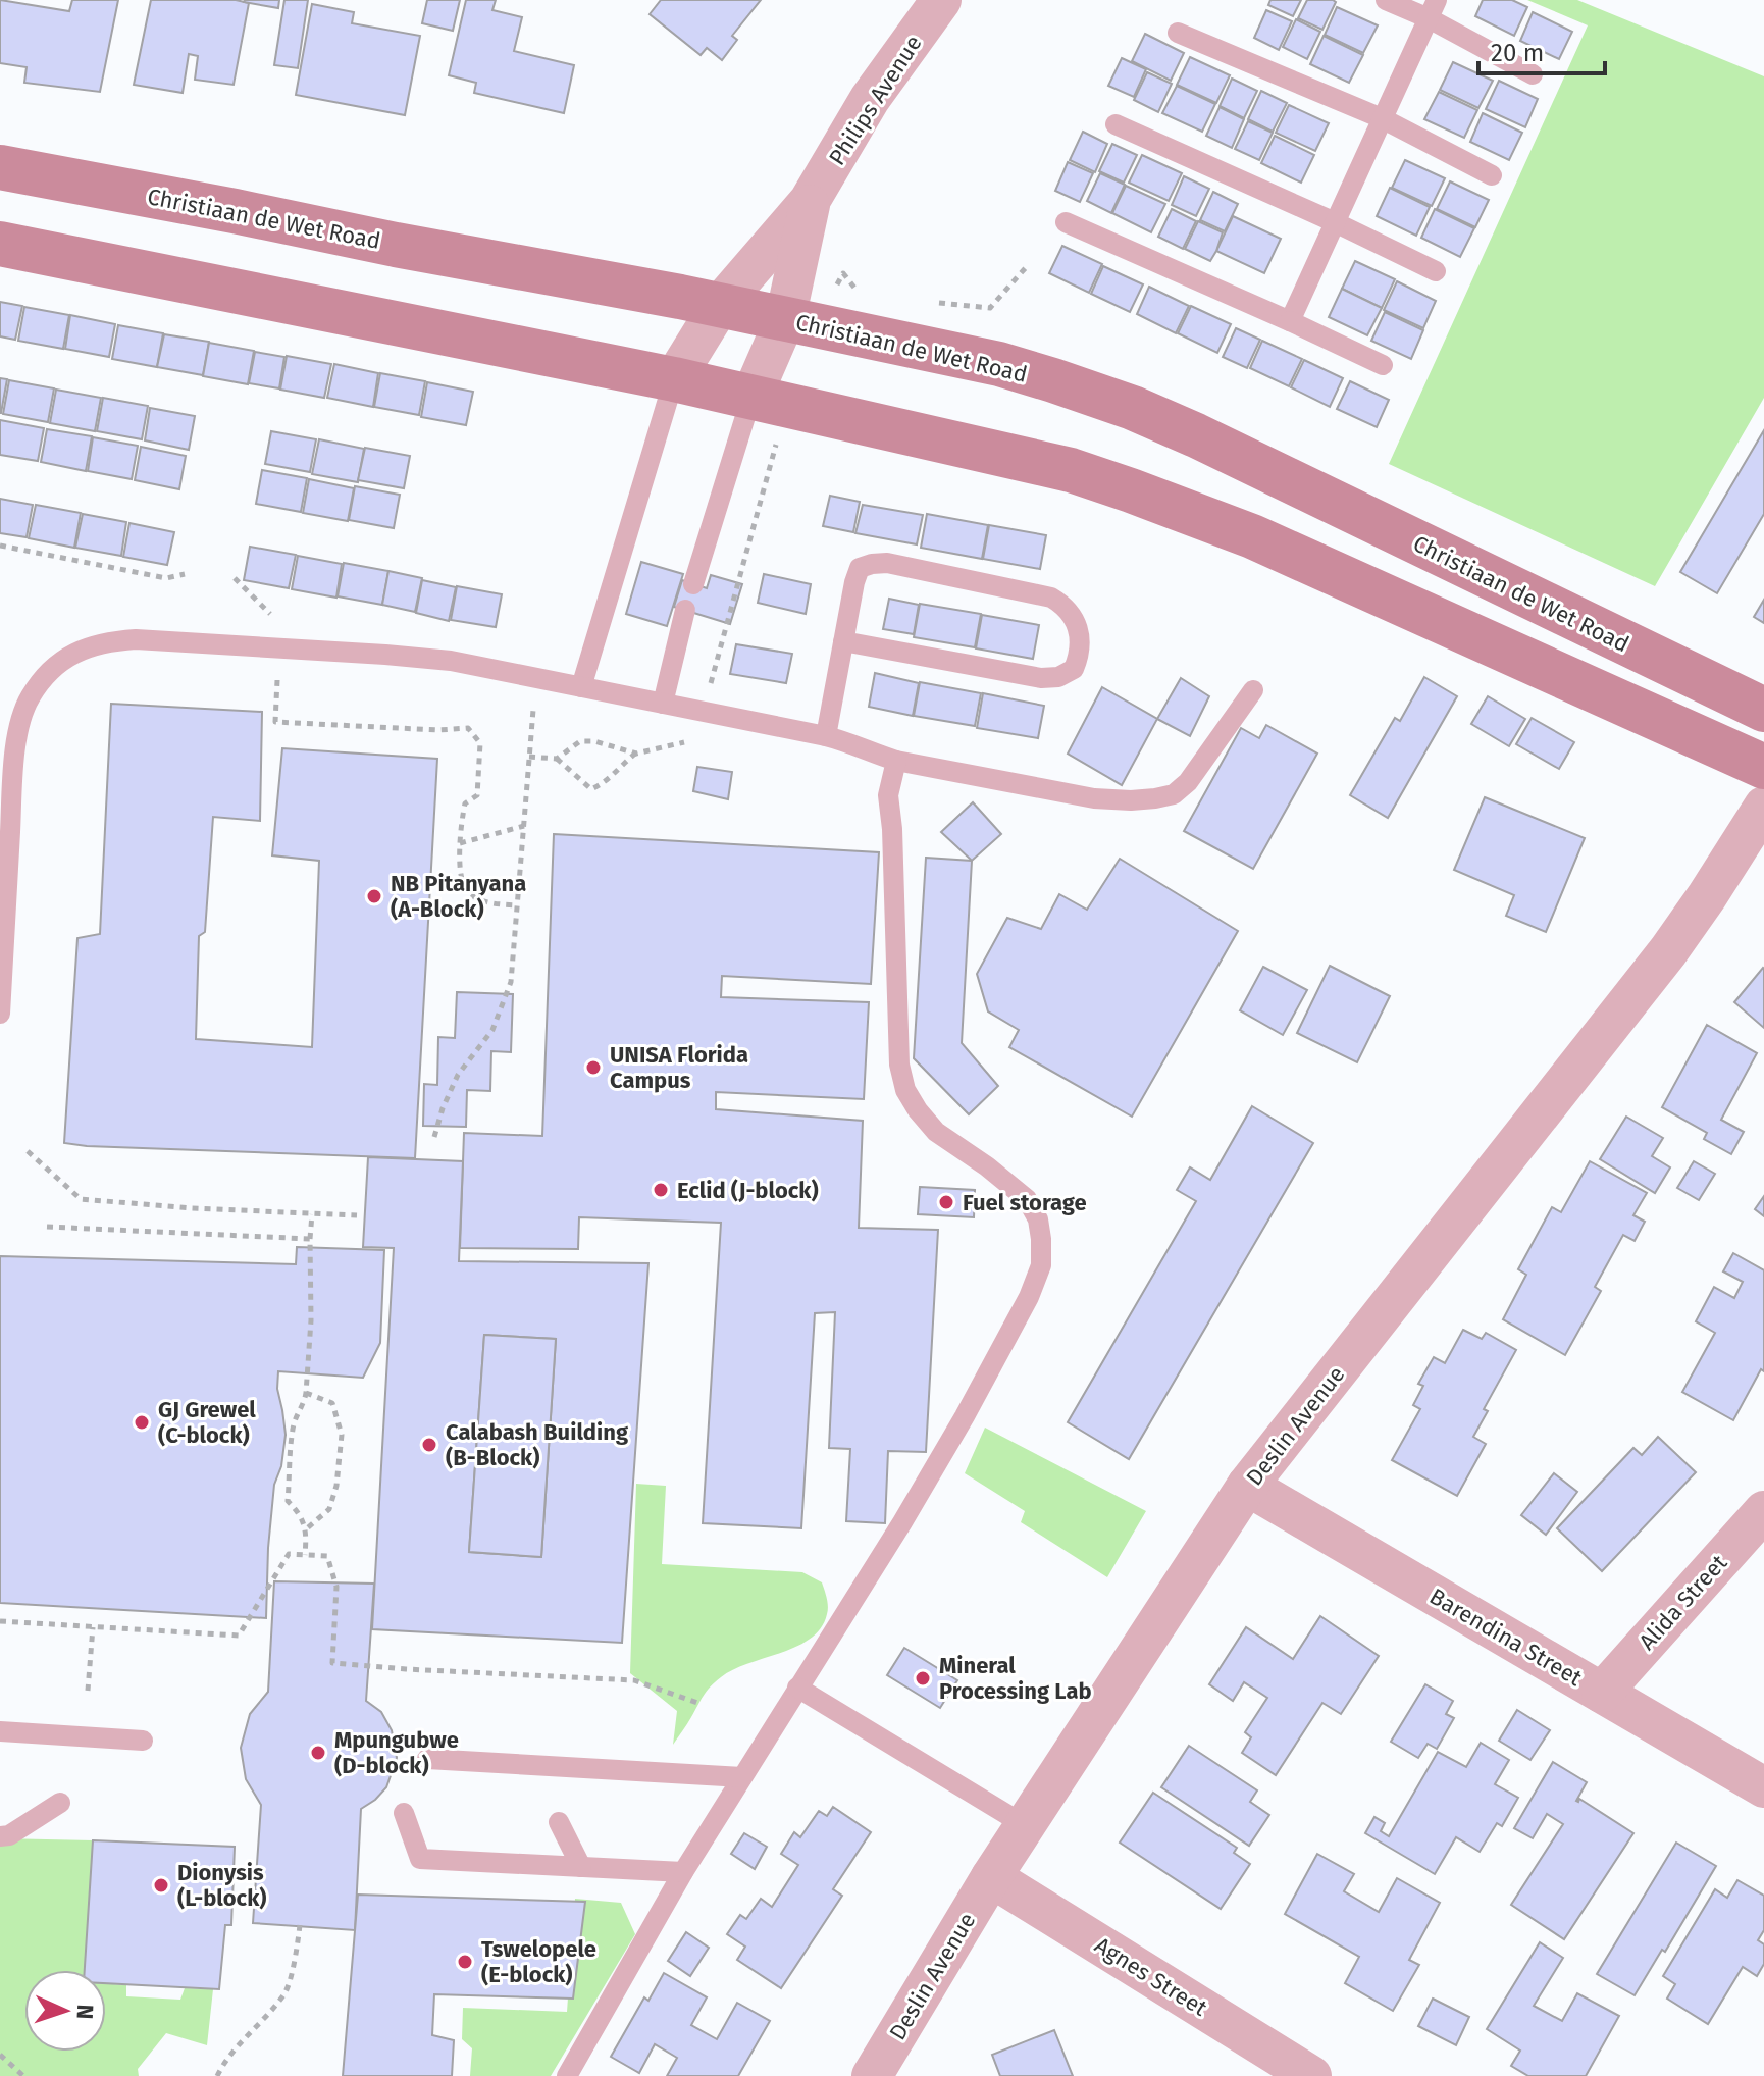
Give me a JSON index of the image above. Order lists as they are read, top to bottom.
{
  "streets": {
    "main road": ["Christiaan de Wet Road"],
    "street": [
      "Philips Avenue",
      "Deslin Avenue",
      "Alida Street",
      "Barendina Street",
      "Agnes Street"
    ]
  },
  "crossings": [
    ["Philips Avenue", "Christiaan de Wet Road"],
    ["Deslin Avenue", "Barendina Street"],
    ["Deslin Avenue", "Agnes Street"],
    ["Alida Street", "Barendina Street"]
  ],
  "places": [
    "NB Pitanyana (A-Block)",
    "UNISA Florida Campus",
    "Eclid (J-block)",
    "Fuel storage",
    "GJ Grewel (C-block)",
    "Calabash Building (B-Block)",
    "Mineral Processing Lab",
    "Mpungubwe (D-block)",
    "Dionysis (L-block)",
    "Tswelopele (E-block)"
  ],
  "scale_bar": "20 m",
  "north": "right"
}
